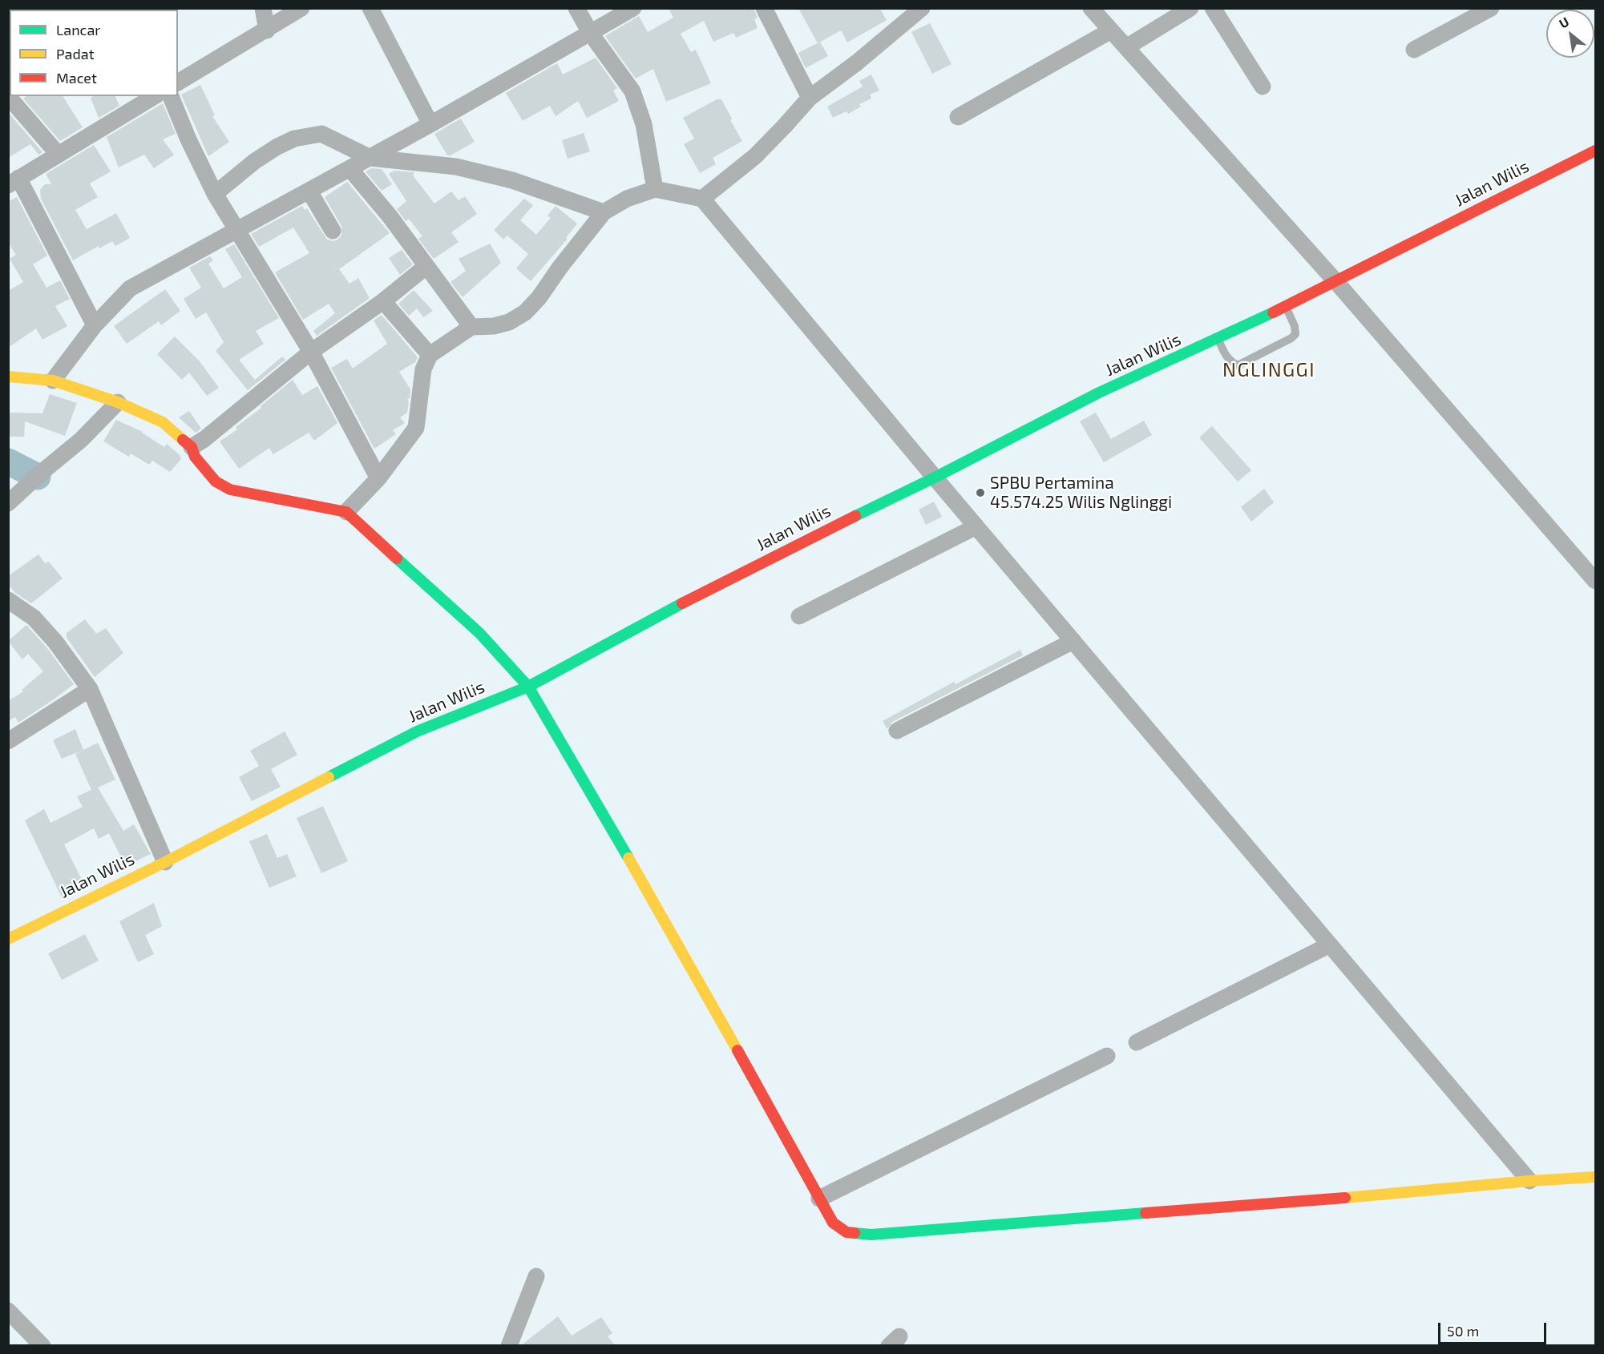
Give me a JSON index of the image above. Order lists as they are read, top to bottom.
{
  "streets": {
    "street": ["Jalan Wilis"]
  },
  "districts": ["NGLINGGI"],
  "places": ["SPBU Pertamina 45.574.25 Wilis Nglinggi"],
  "legend": ["Lancar", "Padat", "Macet"],
  "scale_bar": "50 m",
  "north": "top left"
}
